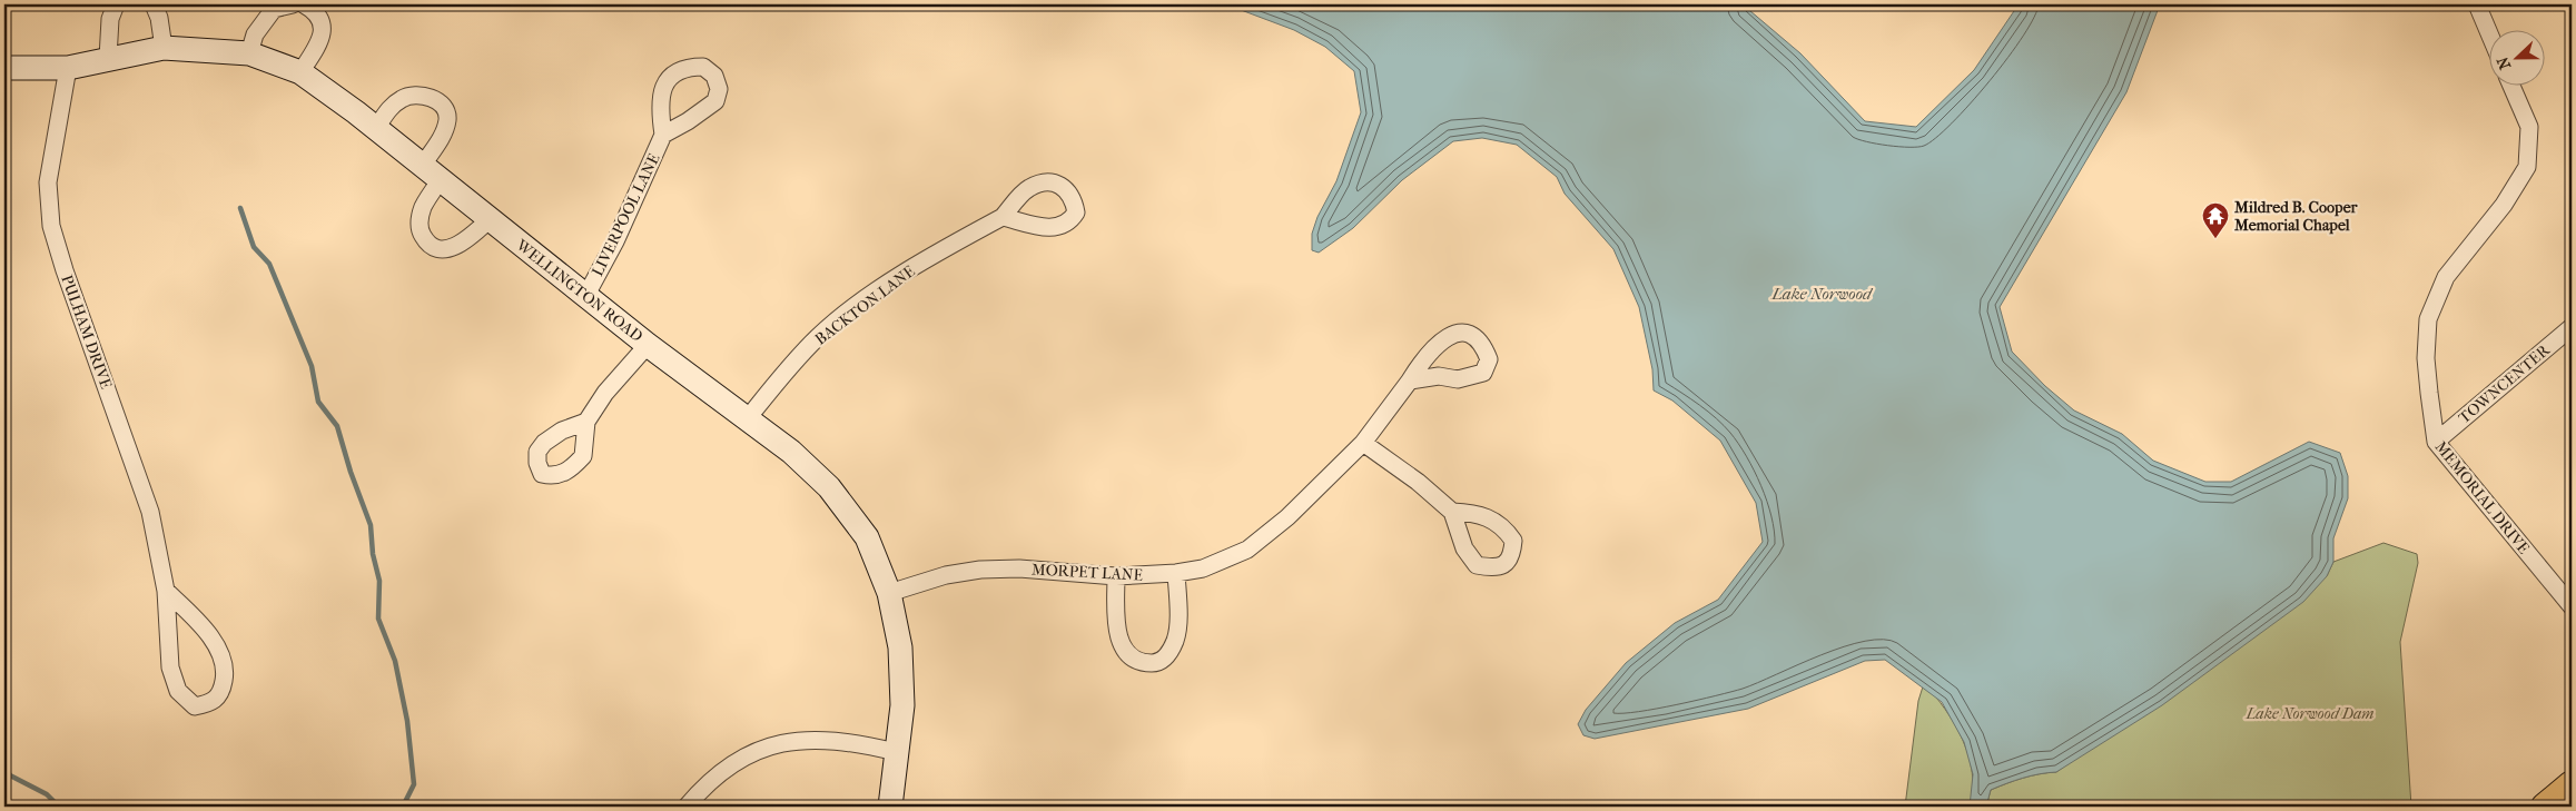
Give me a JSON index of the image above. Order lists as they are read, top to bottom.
{
  "streets": {
    "street": [
      "LIVERPOOL LANE",
      "WELLINGTON ROAD",
      "BACKTON LANE",
      "PULHAM DRIVE",
      "TOWNCENTER",
      "MEMORIAL DRIVE",
      "MORPET LANE"
    ]
  },
  "crossings": [
    ["LIVERPOOL LANE", "WELLINGTON ROAD"],
    ["WELLINGTON ROAD", "BACKTON LANE"],
    ["WELLINGTON ROAD", "PULHAM DRIVE"],
    ["WELLINGTON ROAD", "MORPET LANE"],
    ["TOWNCENTER", "MEMORIAL DRIVE"]
  ],
  "water": ["Lake Norwood"],
  "parks": ["Lake Norwood Dam"],
  "places": {
    "temple": ["Mildred B. Cooper Memorial Chapel"]
  },
  "north": "left"
}
